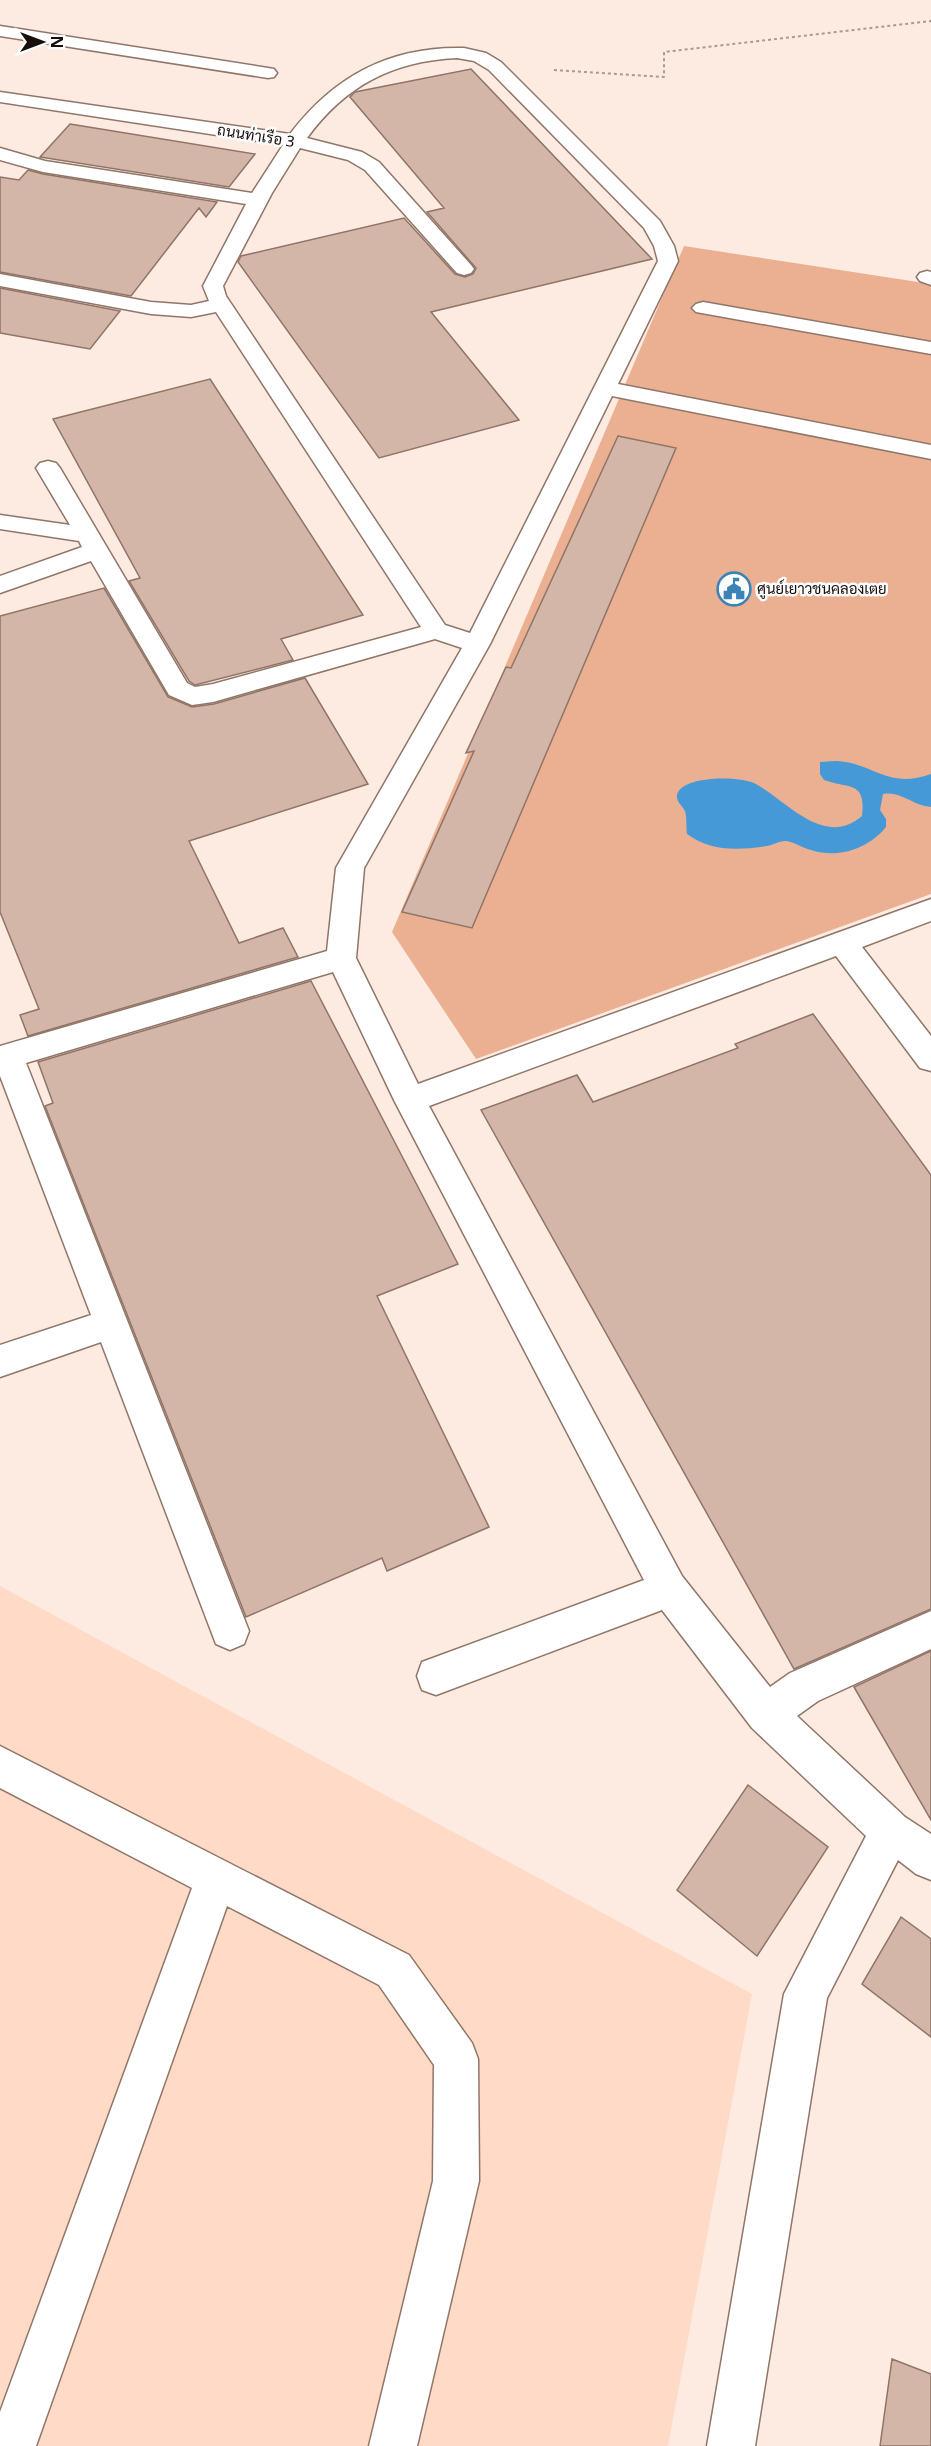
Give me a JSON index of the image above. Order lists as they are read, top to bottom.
{
  "streets": {
    "street": ["ถนนท่าเรือ 3"]
  },
  "places": {
    "public building": ["ศูนย์เยาวชนคลองเตย"]
  },
  "north": "right"
}
